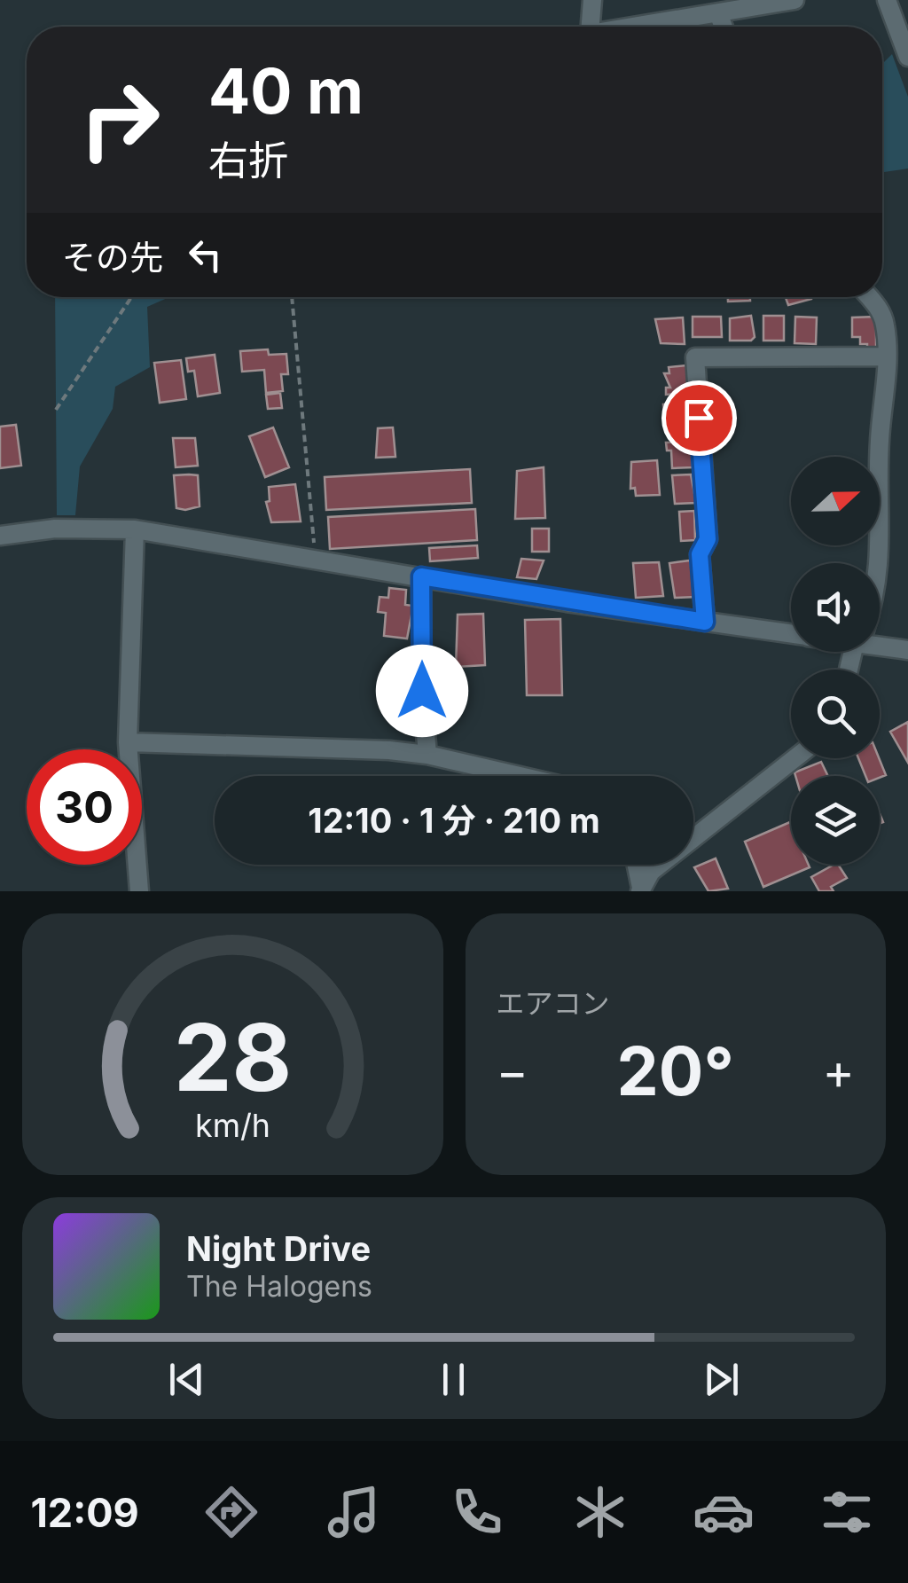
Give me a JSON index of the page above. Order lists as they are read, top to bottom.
{
  "north": "right",
  "page": {
    "turn": ["40 m", "右折"],
    "then": "その先",
    "limit": "30",
    "trip": "12:10 · 1 分 · 210 m",
    "tile": "エアコン",
    "heat": ["−", "20°", "+"],
    "song": ["Night Drive", "The Halogens"],
    "tabs": "12:09",
    "gauge": ["28", "km/h"]
  }
}
